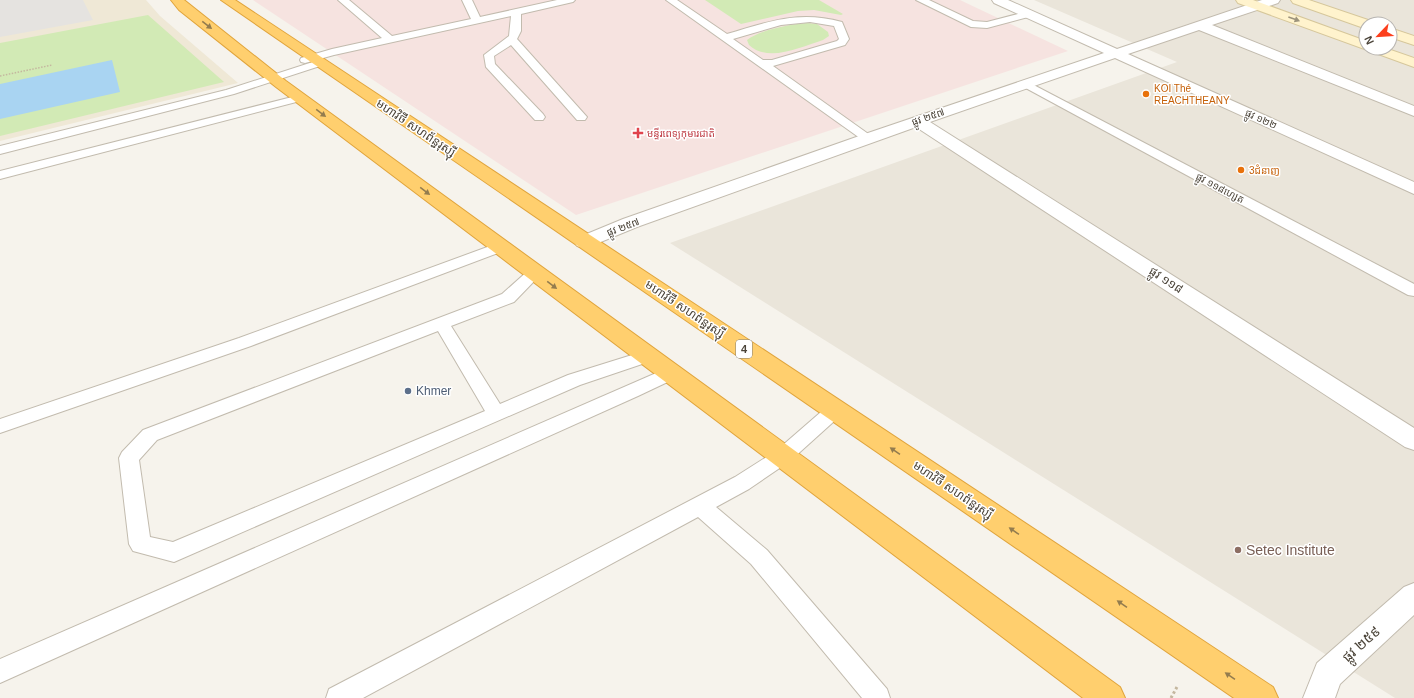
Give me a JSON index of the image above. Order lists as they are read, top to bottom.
{
  "streets": {
    "highway": ["មហាវិថី សហព័ន្ធរុស្ស៊ី", "4"],
    "street": [
      "ផ្លូវ ២៥៧",
      "ផ្លូវ ១២២",
      "ផ្លូវ ១១៨",
      "ផ្លូវ ២៥៩"
    ],
    "lane": ["ផ្លូវ ១១៨ហ្សេត"]
  },
  "crossings": [
    ["ផ្លូវ ២៥៧", "ផ្លូវ ១២២"],
    ["ផ្លូវ ២៥៧", "មហាវិថី សហព័ន្ធរុស្ស៊ី"],
    ["ផ្លូវ ២៥៧", "ផ្លូវ ១១៨ហ្សេត"],
    ["ផ្លូវ ២៥៧", "ផ្លូវ ១១៨"]
  ],
  "places": {
    "other": [
      "KOI Thé REACHTHEANY",
      "3ជំនាញ",
      "Khmer",
      "Setec Institute"
    ],
    "health": ["មន្ទីរពេទ្យកុមារជាតិ"]
  },
  "north": "bottom left"
}
